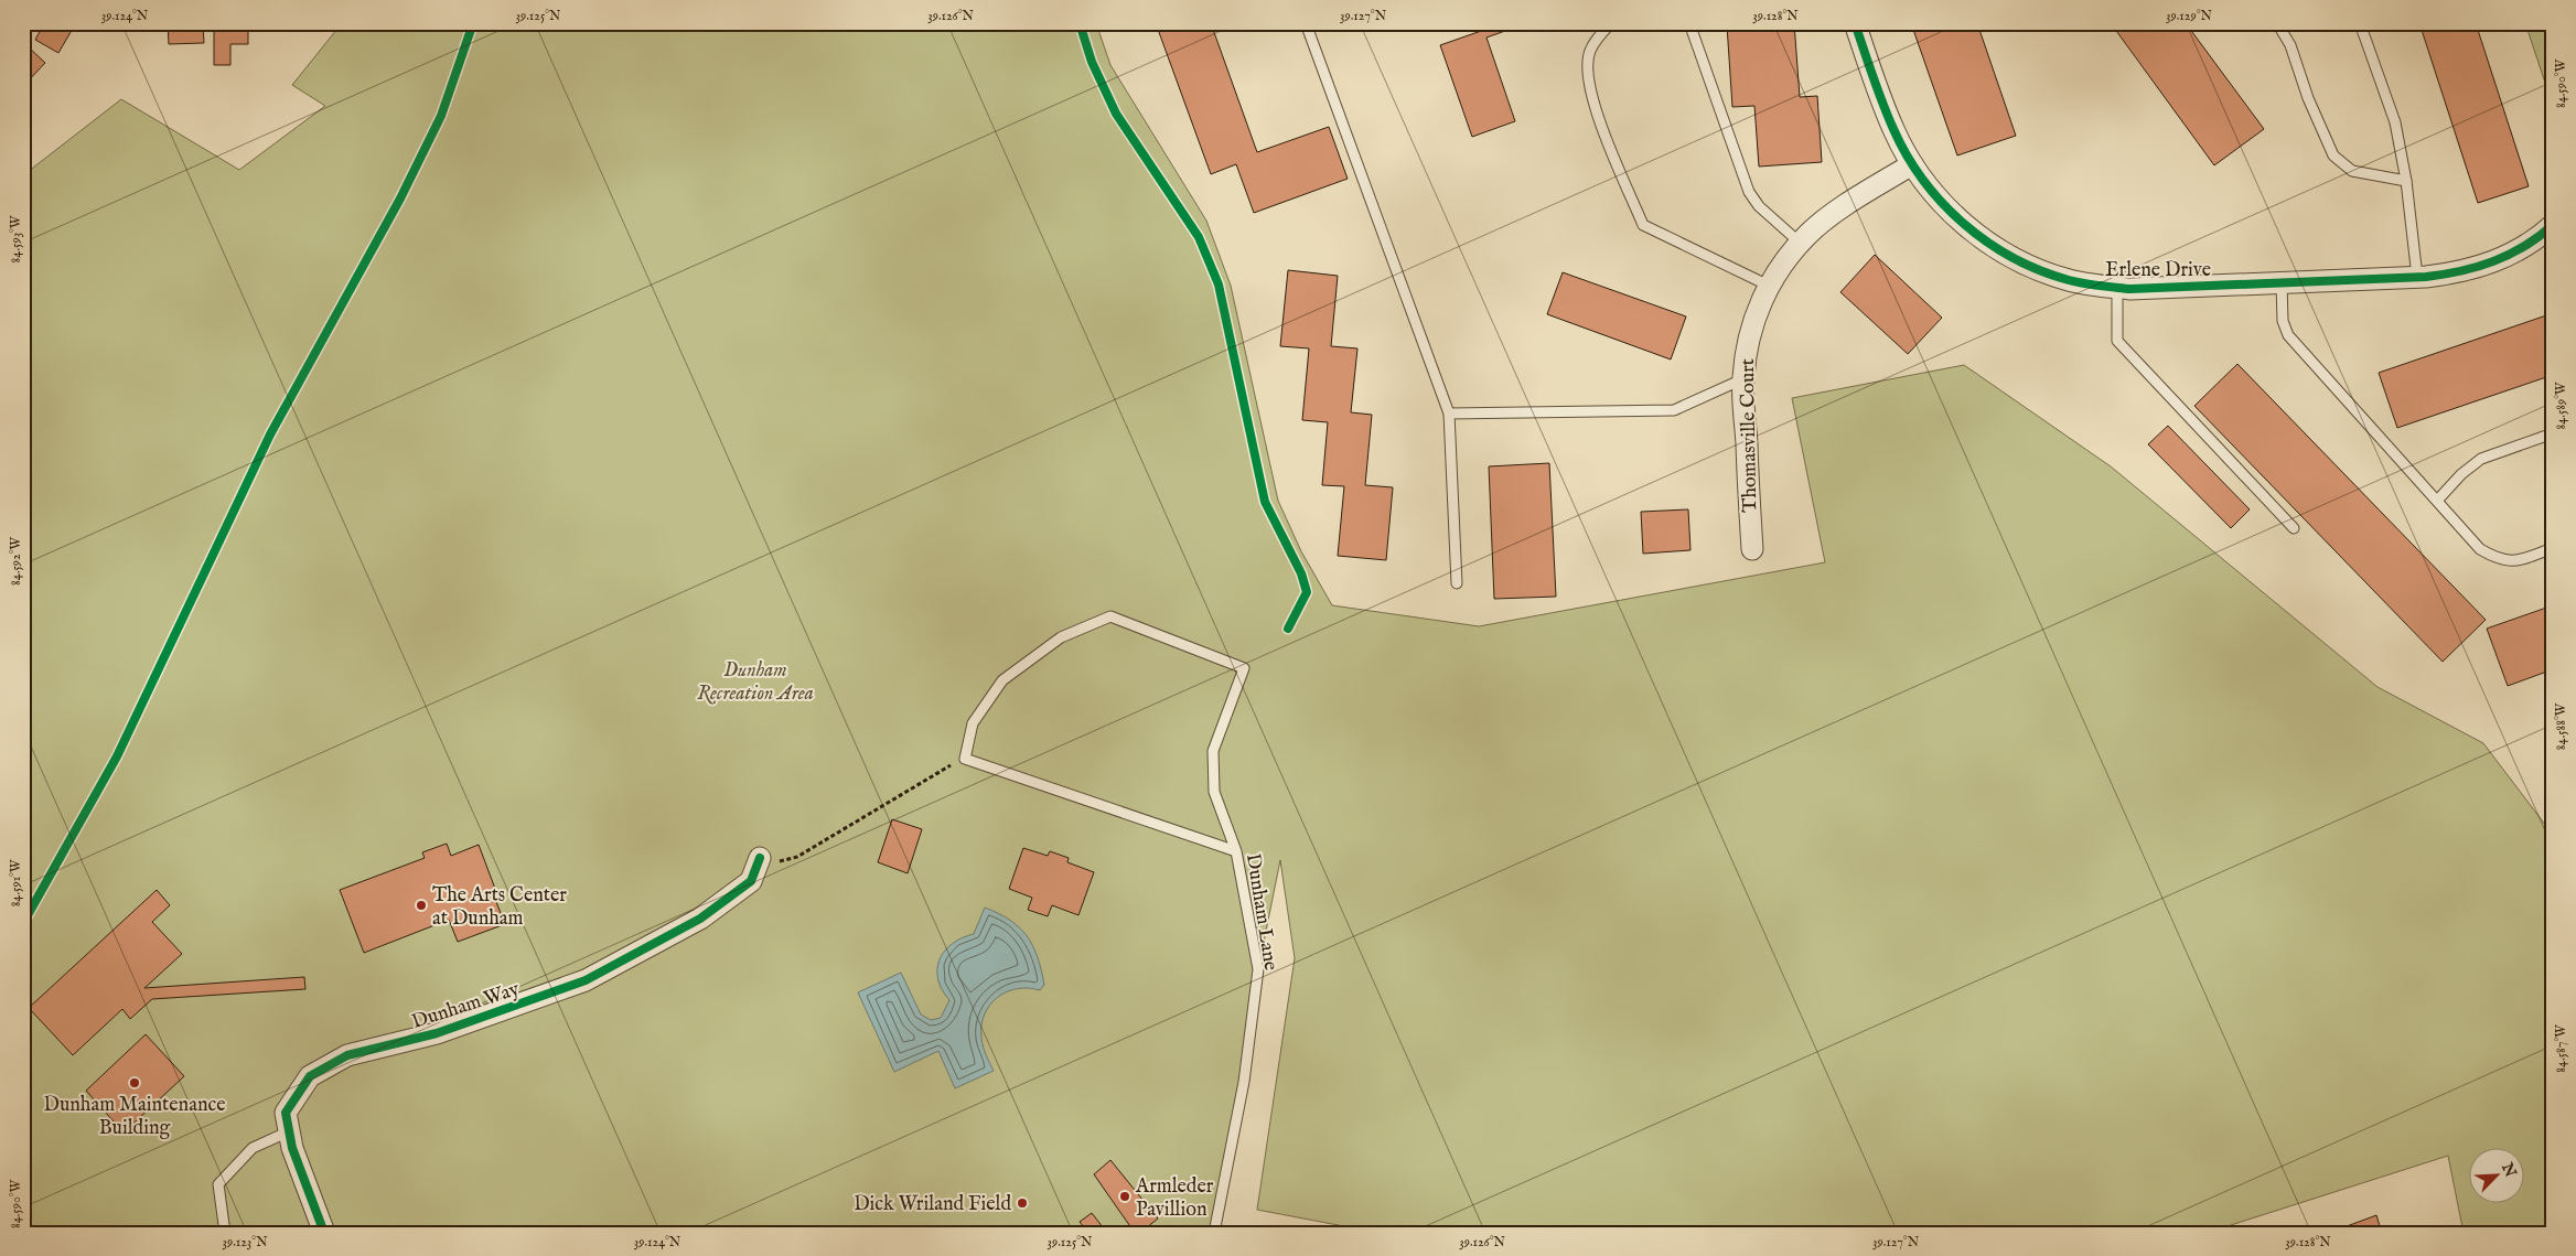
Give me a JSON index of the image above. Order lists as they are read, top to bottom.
{
  "streets": {
    "street": ["Erlene Drive", "Thomasville Court", "Dunham Way"],
    "lane": ["Dunham Lane"]
  },
  "crossings": [
    ["Erlene Drive", "Thomasville Court"]
  ],
  "parks": ["Dunham Recreation Area"],
  "places": [
    "The Arts Center at Dunham",
    "Dunham Maintenance Building",
    "Armleder Pavillion",
    "Dick Wriland Field"
  ],
  "north": "top right",
  "coordinates": [
    "39.124°N",
    "39.125°N",
    "39.126°N",
    "39.127°N",
    "39.128°N",
    "39.129°N",
    "84.590°W",
    "84.593°W",
    "84.589°W",
    "84.592°W",
    "84.588°W",
    "84.591°W",
    "84.587°W",
    "39.123°N"
  ]
}
